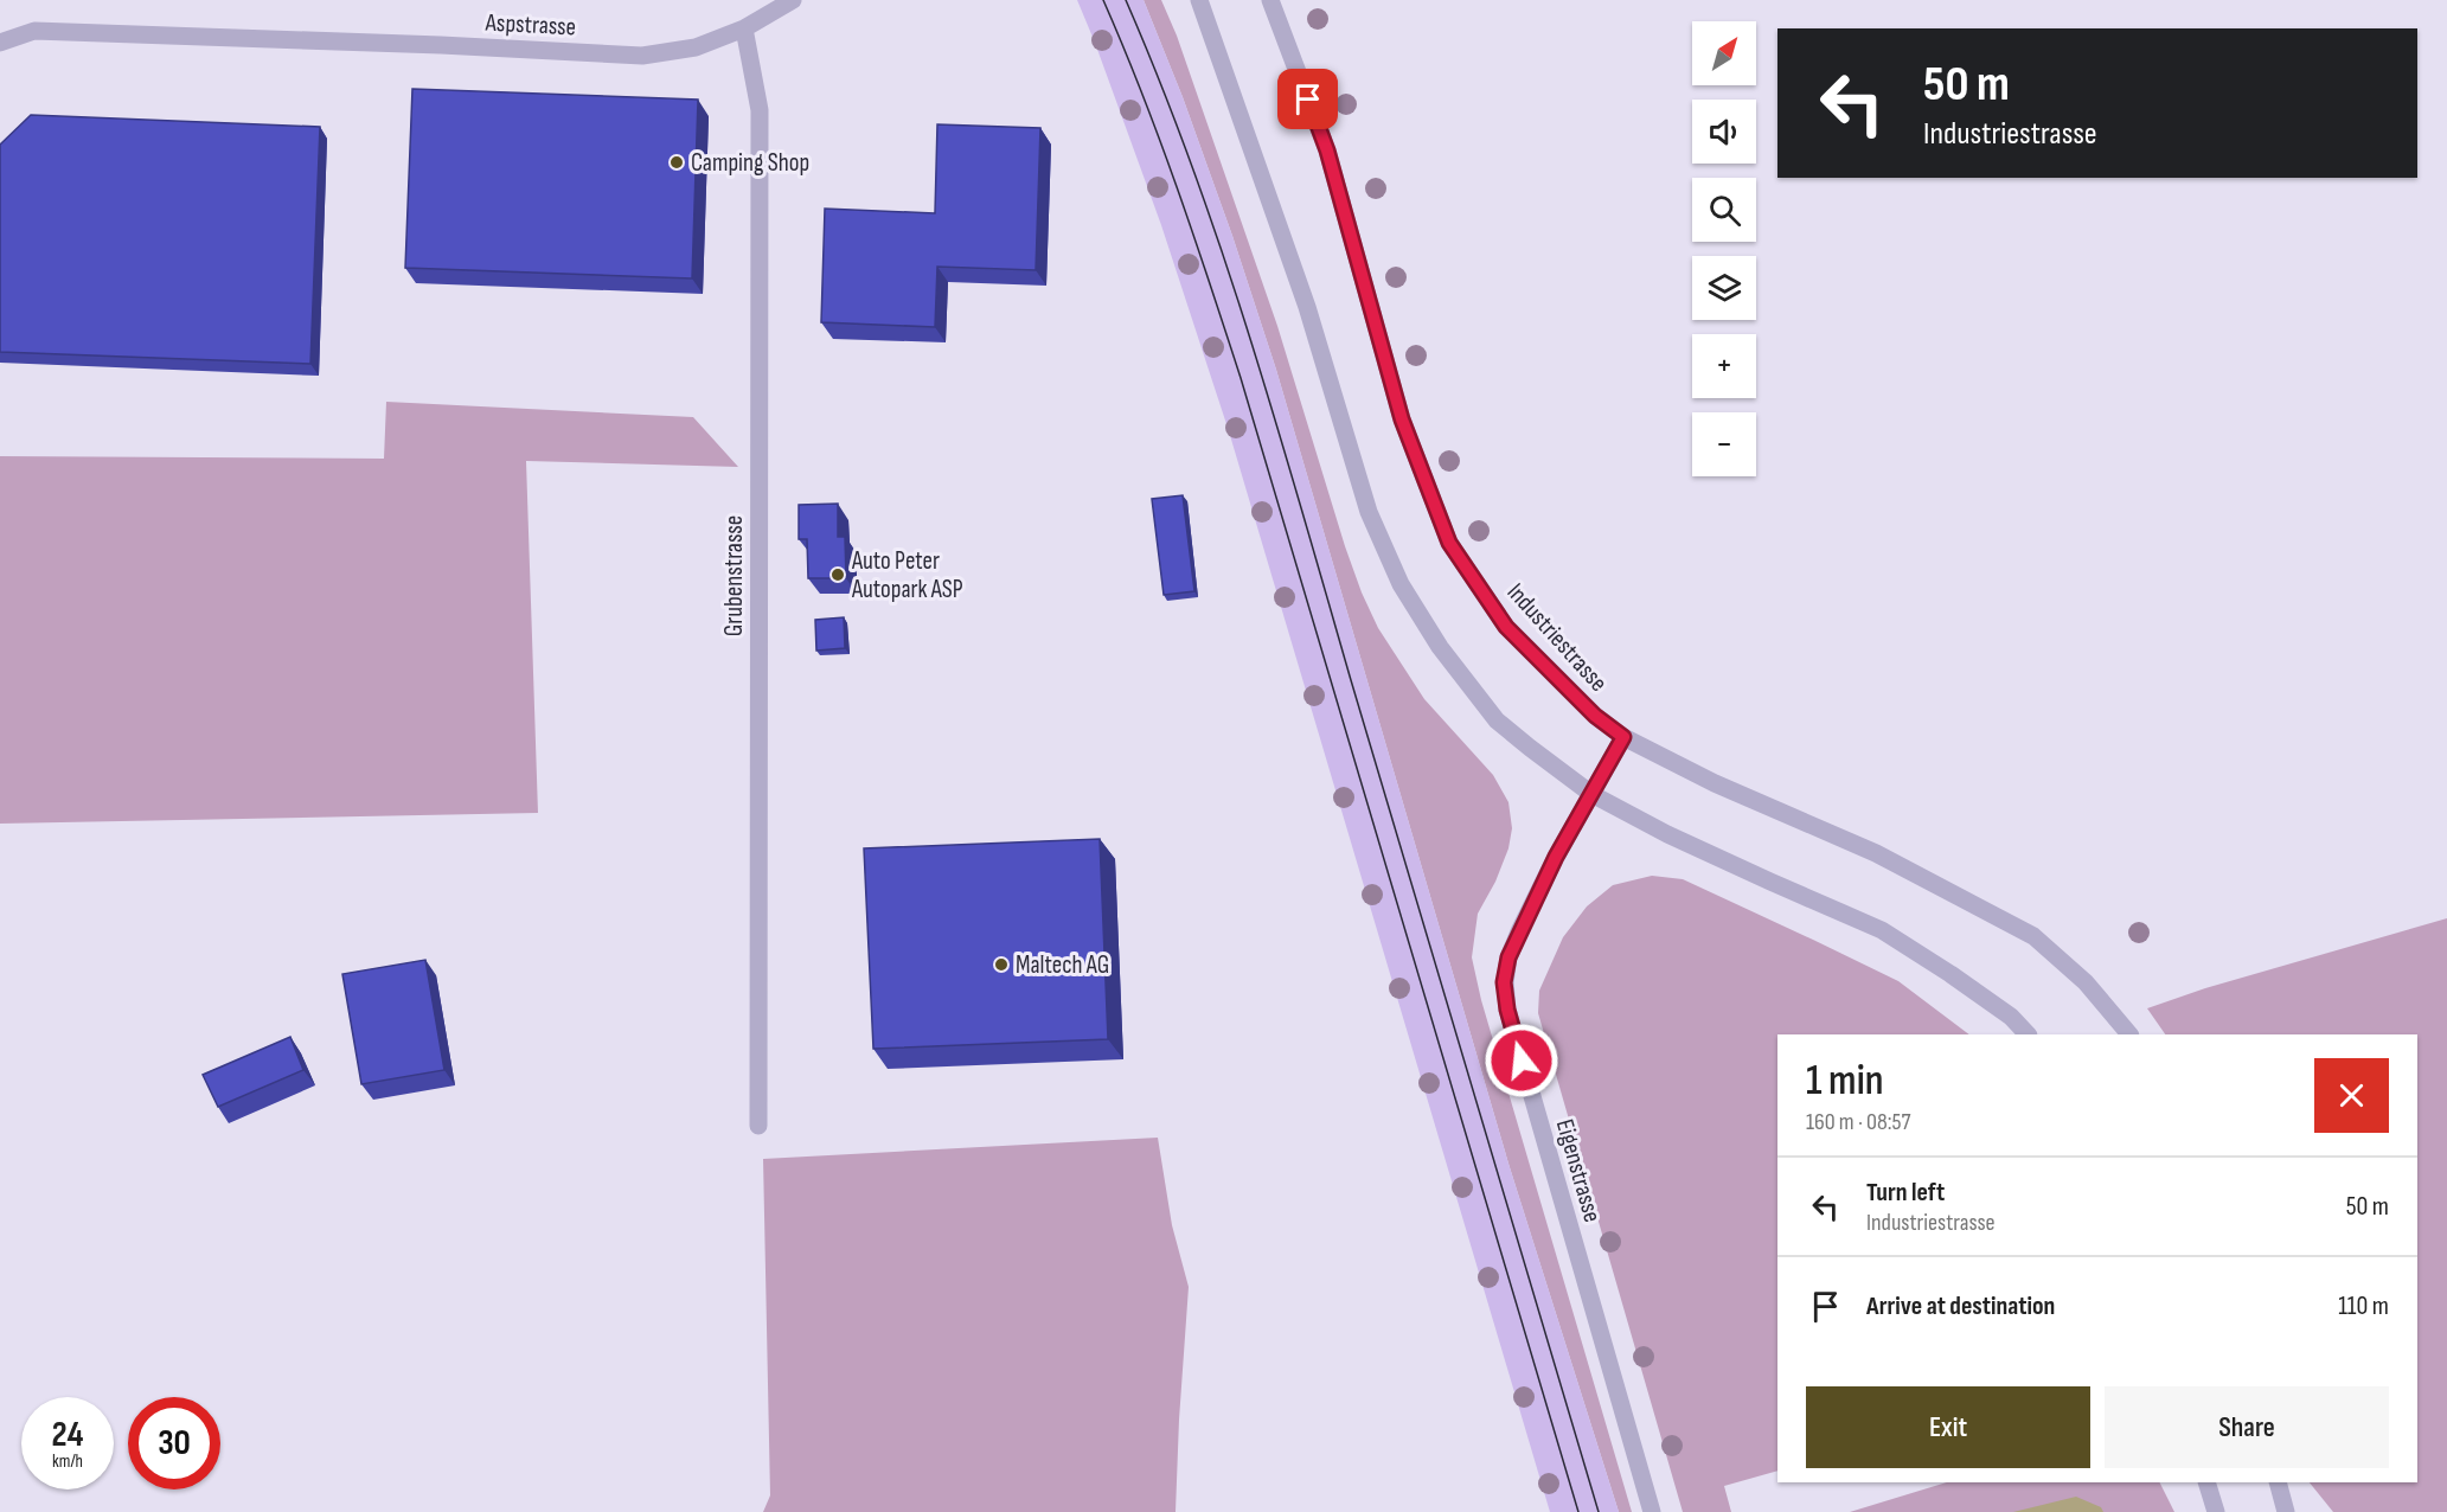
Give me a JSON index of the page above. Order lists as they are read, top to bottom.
{
  "streets": {
    "street": [
      "Aspstrasse",
      "Grubenstrasse",
      "Industriestrasse",
      "Eigenstrasse"
    ]
  },
  "crossings": [
    ["Aspstrasse", "Grubenstrasse"],
    ["Industriestrasse", "Eigenstrasse"]
  ],
  "places": ["Camping Shop", "Auto Peter Autopark ASP", "Maltech AG"],
  "north": "top right",
  "page": {
    "map_buttons": ["+", "−"],
    "turn": ["50 m", "Industriestrasse"],
    "heading": ["1 min", "160 m · 08:57"],
    "list": [
      {
        "name": "Turn left",
        "note": "Industriestrasse",
        "value": "50 m"
      },
      {
        "name": "Arrive at destination",
        "value": "110 m"
      }
    ],
    "buttons": ["Exit", "Share"],
    "speed": "24 km/h",
    "limit": "30"
  }
}
